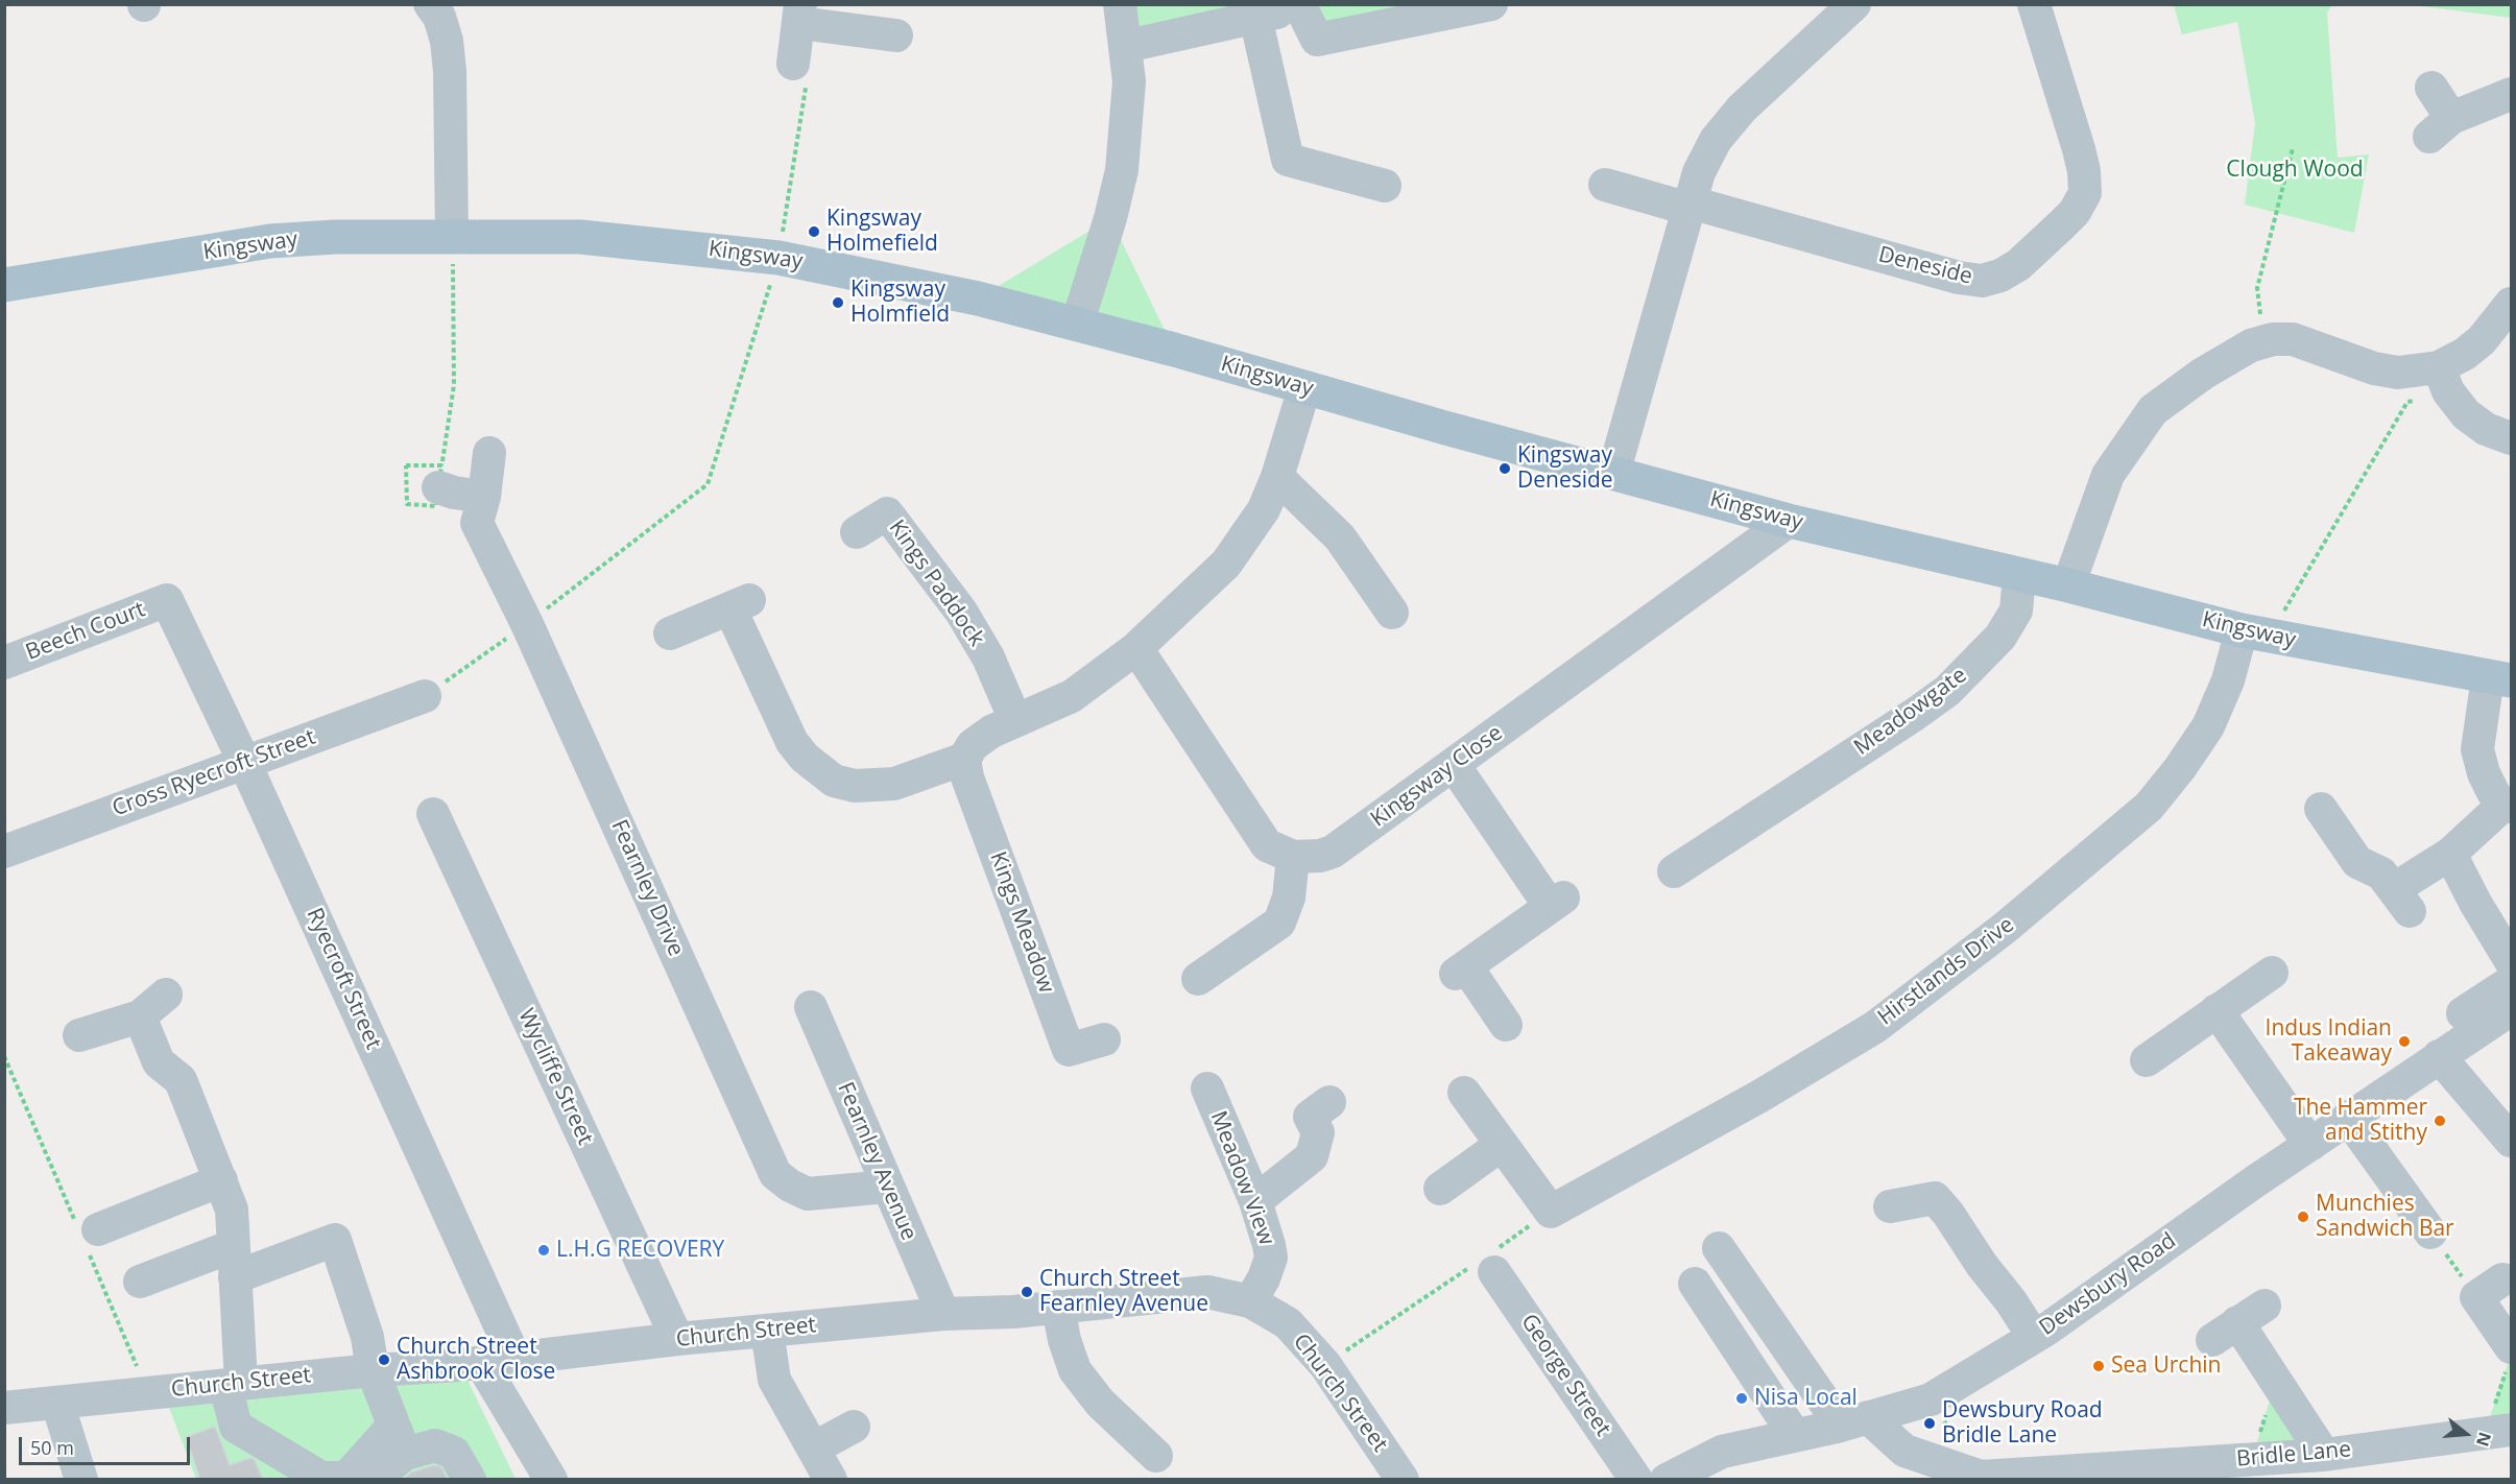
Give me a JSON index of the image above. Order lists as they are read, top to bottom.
{
  "streets": {
    "main road": ["Kingsway"],
    "street": [
      "Deneside",
      "Kings Paddock",
      "Beech Court",
      "Meadowgate",
      "Cross Ryecroft Street",
      "Kingsway Close",
      "Fearnley Drive",
      "Kings Meadow",
      "Hirstlands Drive",
      "Ryecroft Street",
      "Wycliffe Street",
      "Fearnley Avenue",
      "Meadow View",
      "Dewsbury Road",
      "Church Street",
      "George Street",
      "Bridle Lane"
    ]
  },
  "crossings": [
    ["Kingsway", "Meadowgate"],
    ["Kingsway", "Kingsway Close"],
    ["Kingsway", "Hirstlands Drive"],
    ["Beech Court", "Ryecroft Street"],
    ["Cross Ryecroft Street", "Ryecroft Street"],
    ["Fearnley Drive", "Fearnley Avenue"],
    ["Ryecroft Street", "Church Street"],
    ["Wycliffe Street", "Church Street"],
    ["Fearnley Avenue", "Church Street"],
    ["Meadow View", "Church Street"],
    ["Dewsbury Road", "Bridle Lane"]
  ],
  "parks": ["Clough Wood"],
  "places": [
    "Kingsway Holmefield",
    "Kingsway Holmfield",
    "Kingsway Deneside",
    "Indus Indian Takeaway",
    "The Hammer and Stithy",
    "Munchies Sandwich Bar",
    "L.H.G RECOVERY",
    "Church Street Fearnley Avenue",
    "Church Street Ashbrook Close",
    "Sea Urchin",
    "Nisa Local",
    "Dewsbury Road Bridle Lane"
  ],
  "scale_bar": "50 m",
  "north": "right"
}
